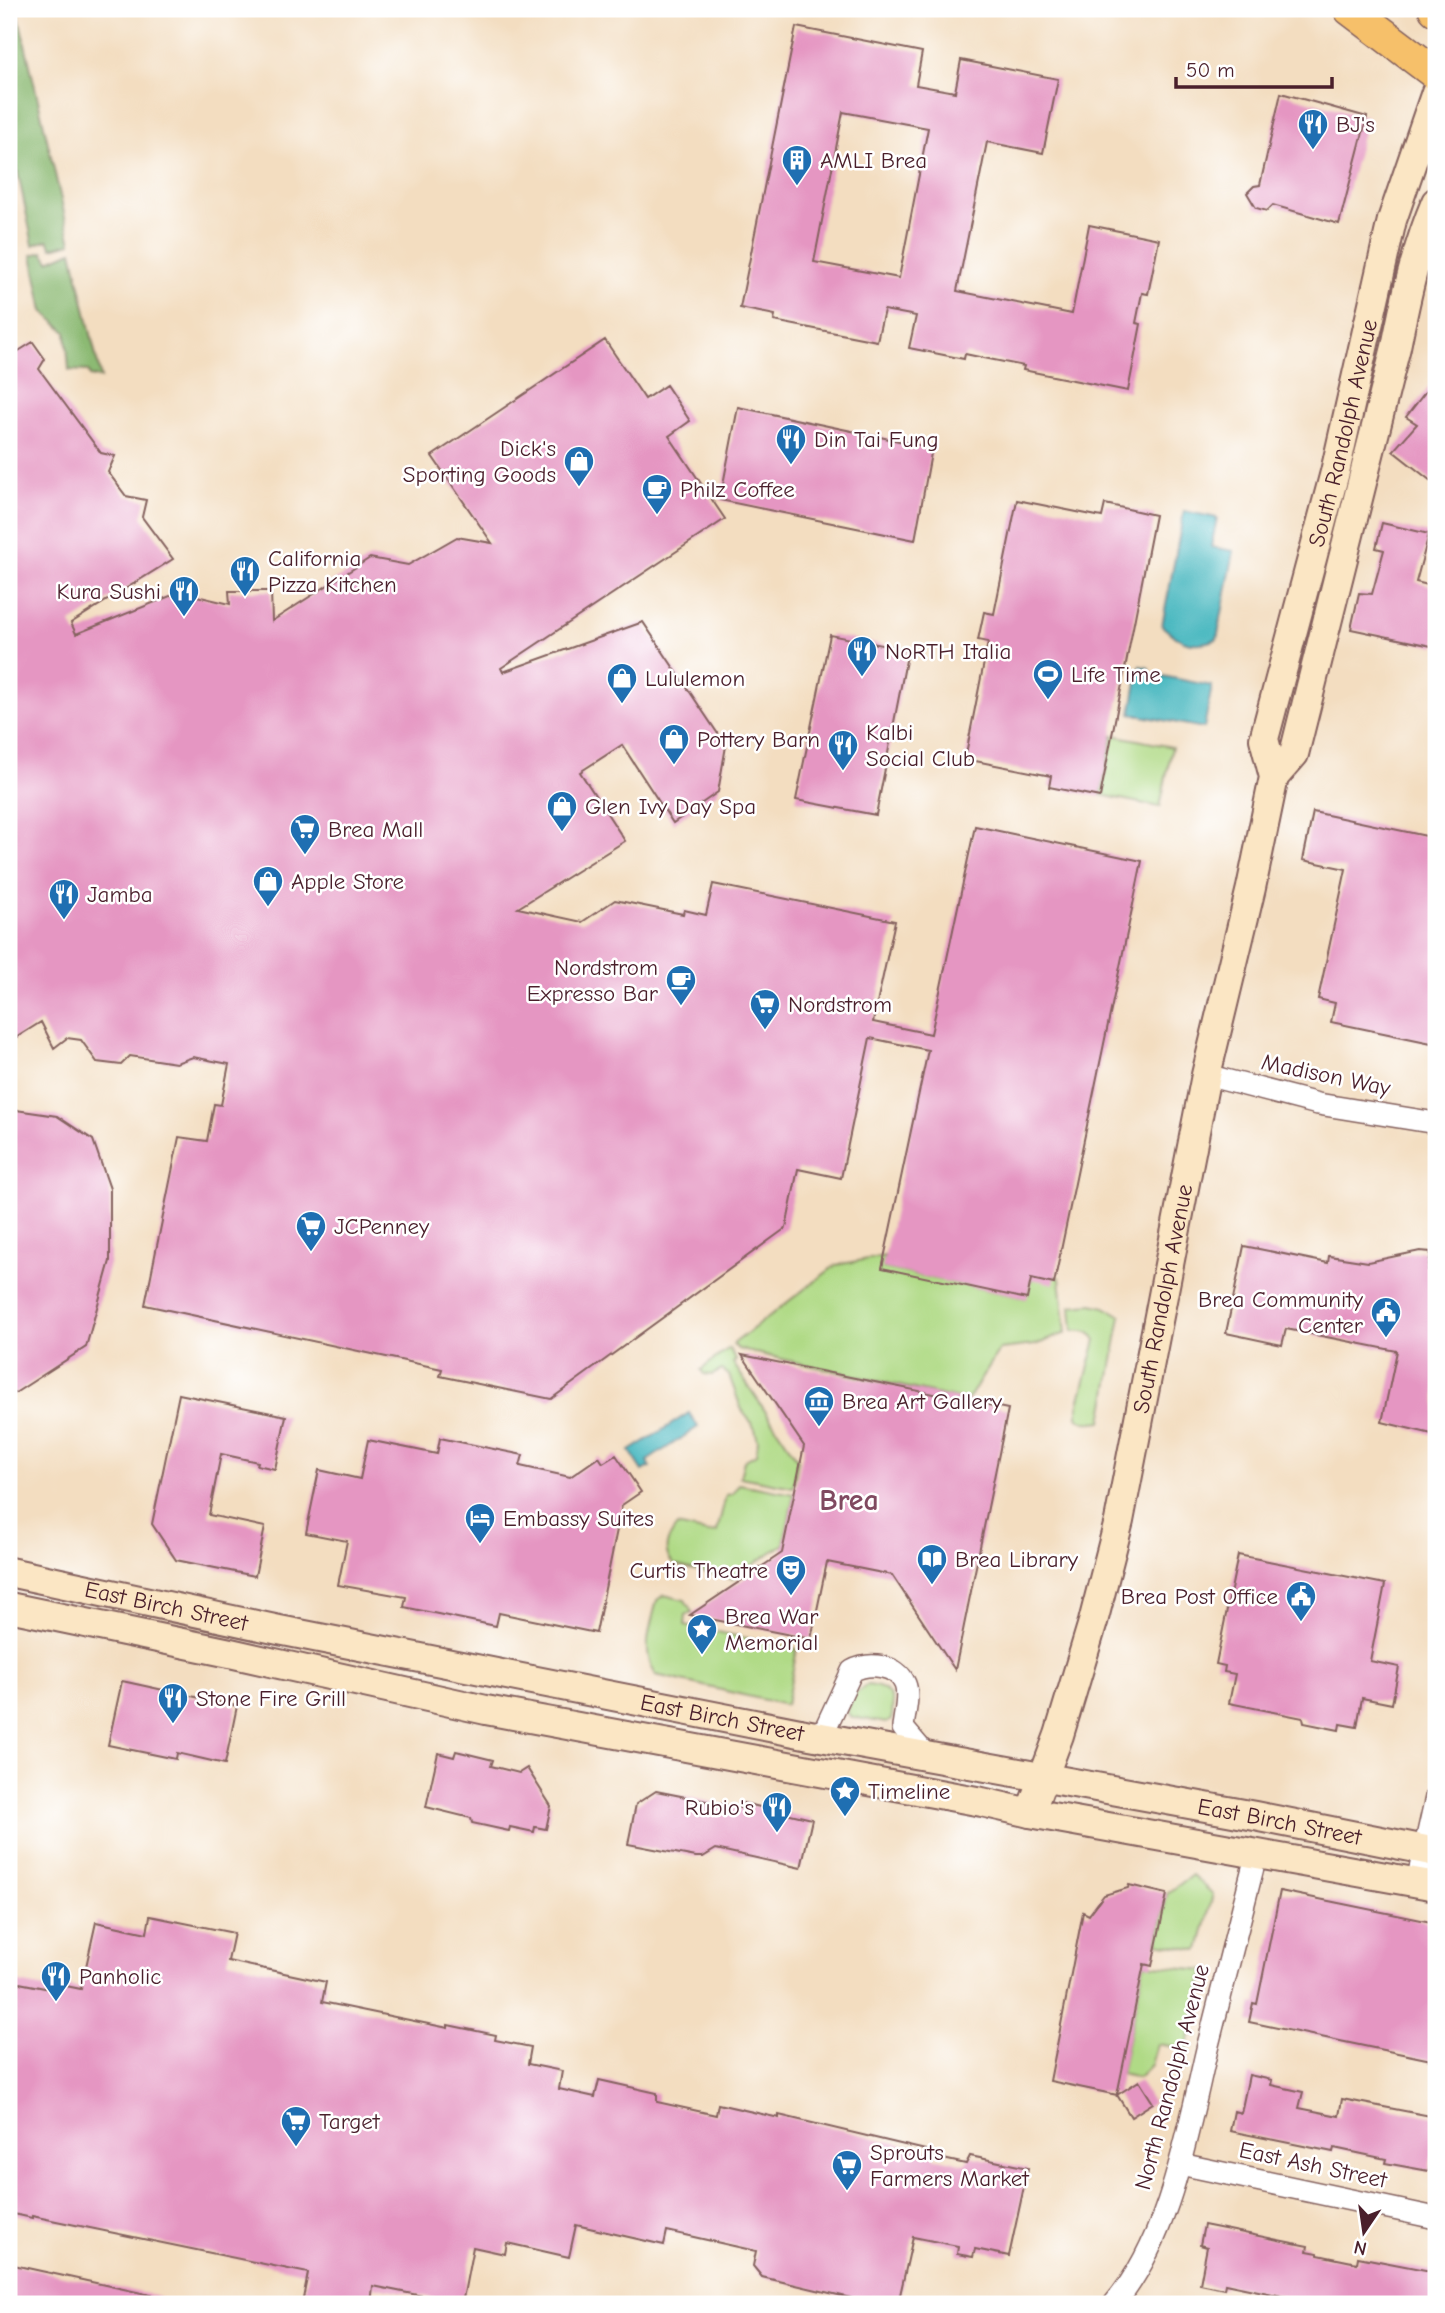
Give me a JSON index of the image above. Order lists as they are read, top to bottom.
{
  "streets": {
    "street": [
      "South Randolph Avenue",
      "Madison Way",
      "East Birch Street",
      "North Randolph Avenue",
      "East Ash Street"
    ]
  },
  "crossings": [
    ["South Randolph Avenue", "Madison Way"],
    ["South Randolph Avenue", "East Birch Street"],
    ["East Birch Street", "North Randolph Avenue"],
    ["North Randolph Avenue", "East Ash Street"]
  ],
  "districts": ["Brea"],
  "places": {
    "restaurant": [
      "BJ's",
      "Din Tai Fung",
      "California Pizza Kitchen",
      "Kura Sushi",
      "NoRTH Italia",
      "Kalbi Social Club",
      "Jamba",
      "Stone Fire Grill",
      "Rubio's",
      "Panholic"
    ],
    "building": ["AMLI Brea"],
    "shop": [
      "Dick's Sporting Goods",
      "Lululemon",
      "Pottery Barn",
      "Glen Ivy Day Spa",
      "Apple Store"
    ],
    "cafe": ["Philz Coffee", "Nordstrom Expresso Bar"],
    "sports": ["Life Time"],
    "supermarket": [
      "Brea Mall",
      "Nordstrom",
      "JCPenney",
      "Target",
      "Sprouts Farmers Market"
    ],
    "public building": ["Brea Community Center", "Brea Post Office"],
    "museum": ["Brea Art Gallery"],
    "hotel": ["Embassy Suites"],
    "library": ["Brea Library"],
    "theatre": ["Curtis Theatre"],
    "place": ["Brea War Memorial", "Timeline"]
  },
  "scale_bar": "50 m",
  "north": "bottom"
}
